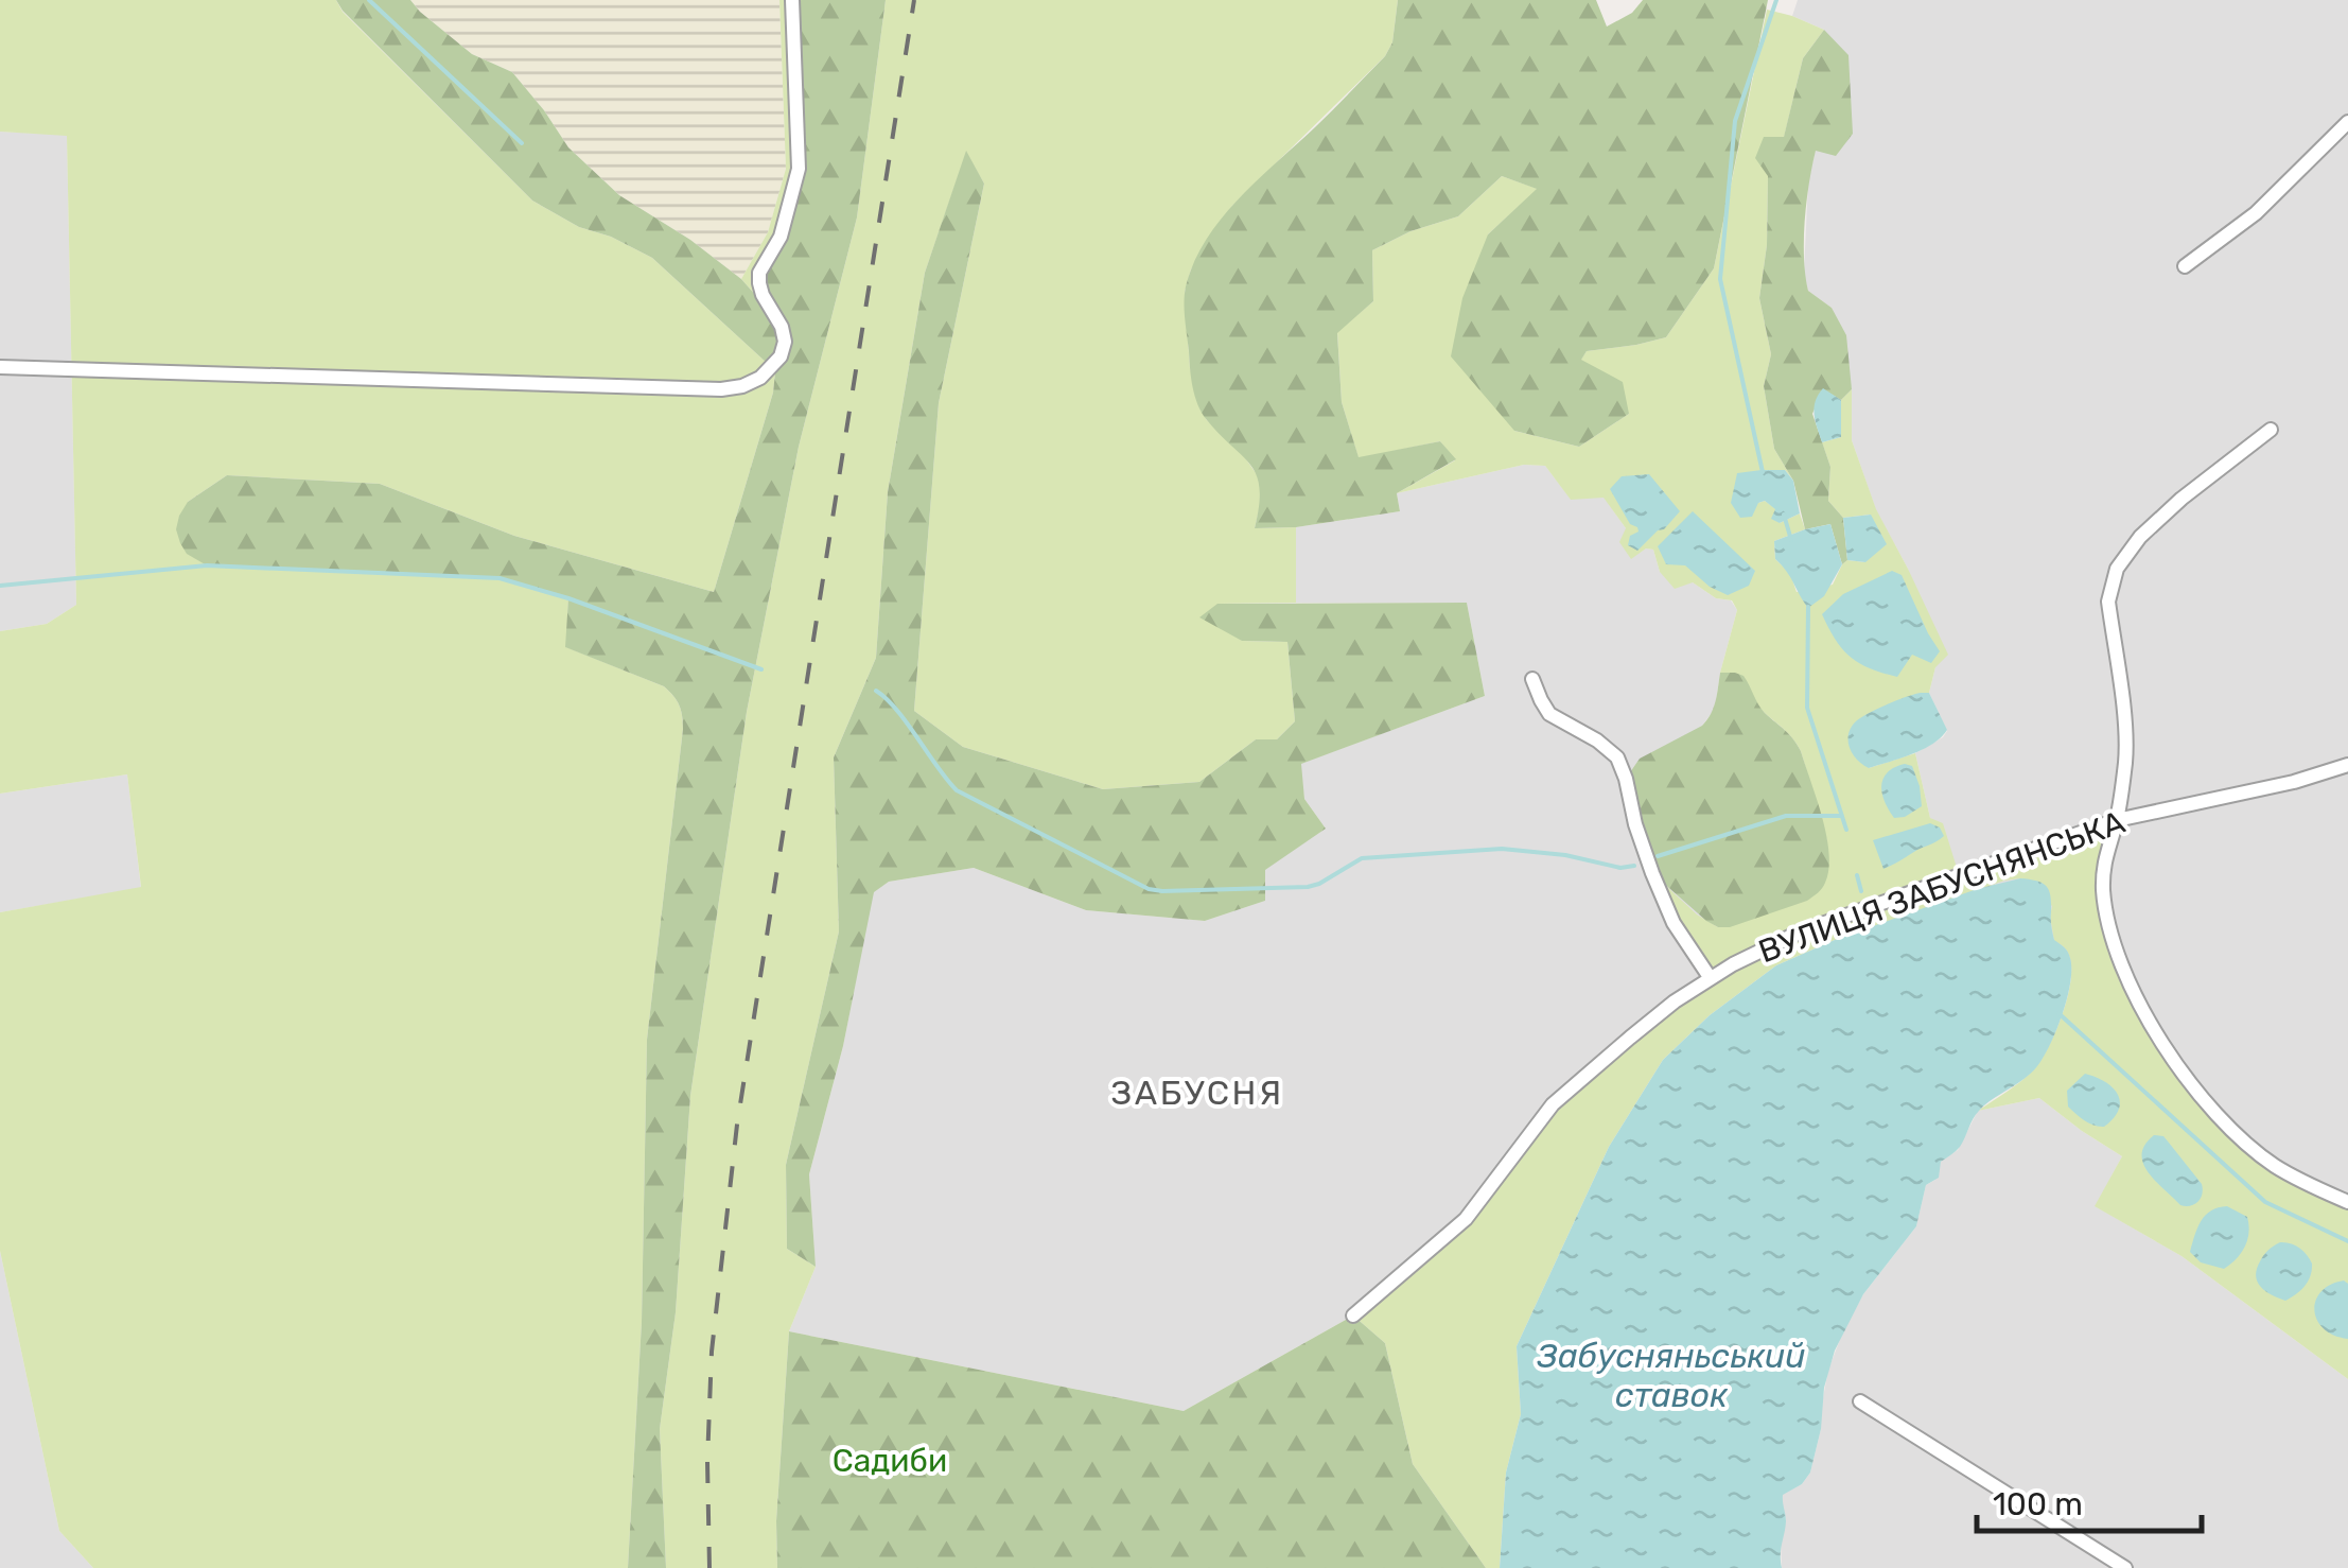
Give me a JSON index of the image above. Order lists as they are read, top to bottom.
{
  "streets": {
    "street": ["ВУЛИЦЯ ЗАБУСНЯНСЬКА"]
  },
  "districts": ["ЗАБУСНЯ"],
  "water": ["Забусняньський ставок"],
  "parks": ["Садиби"],
  "scale_bar": "100 m"
}
